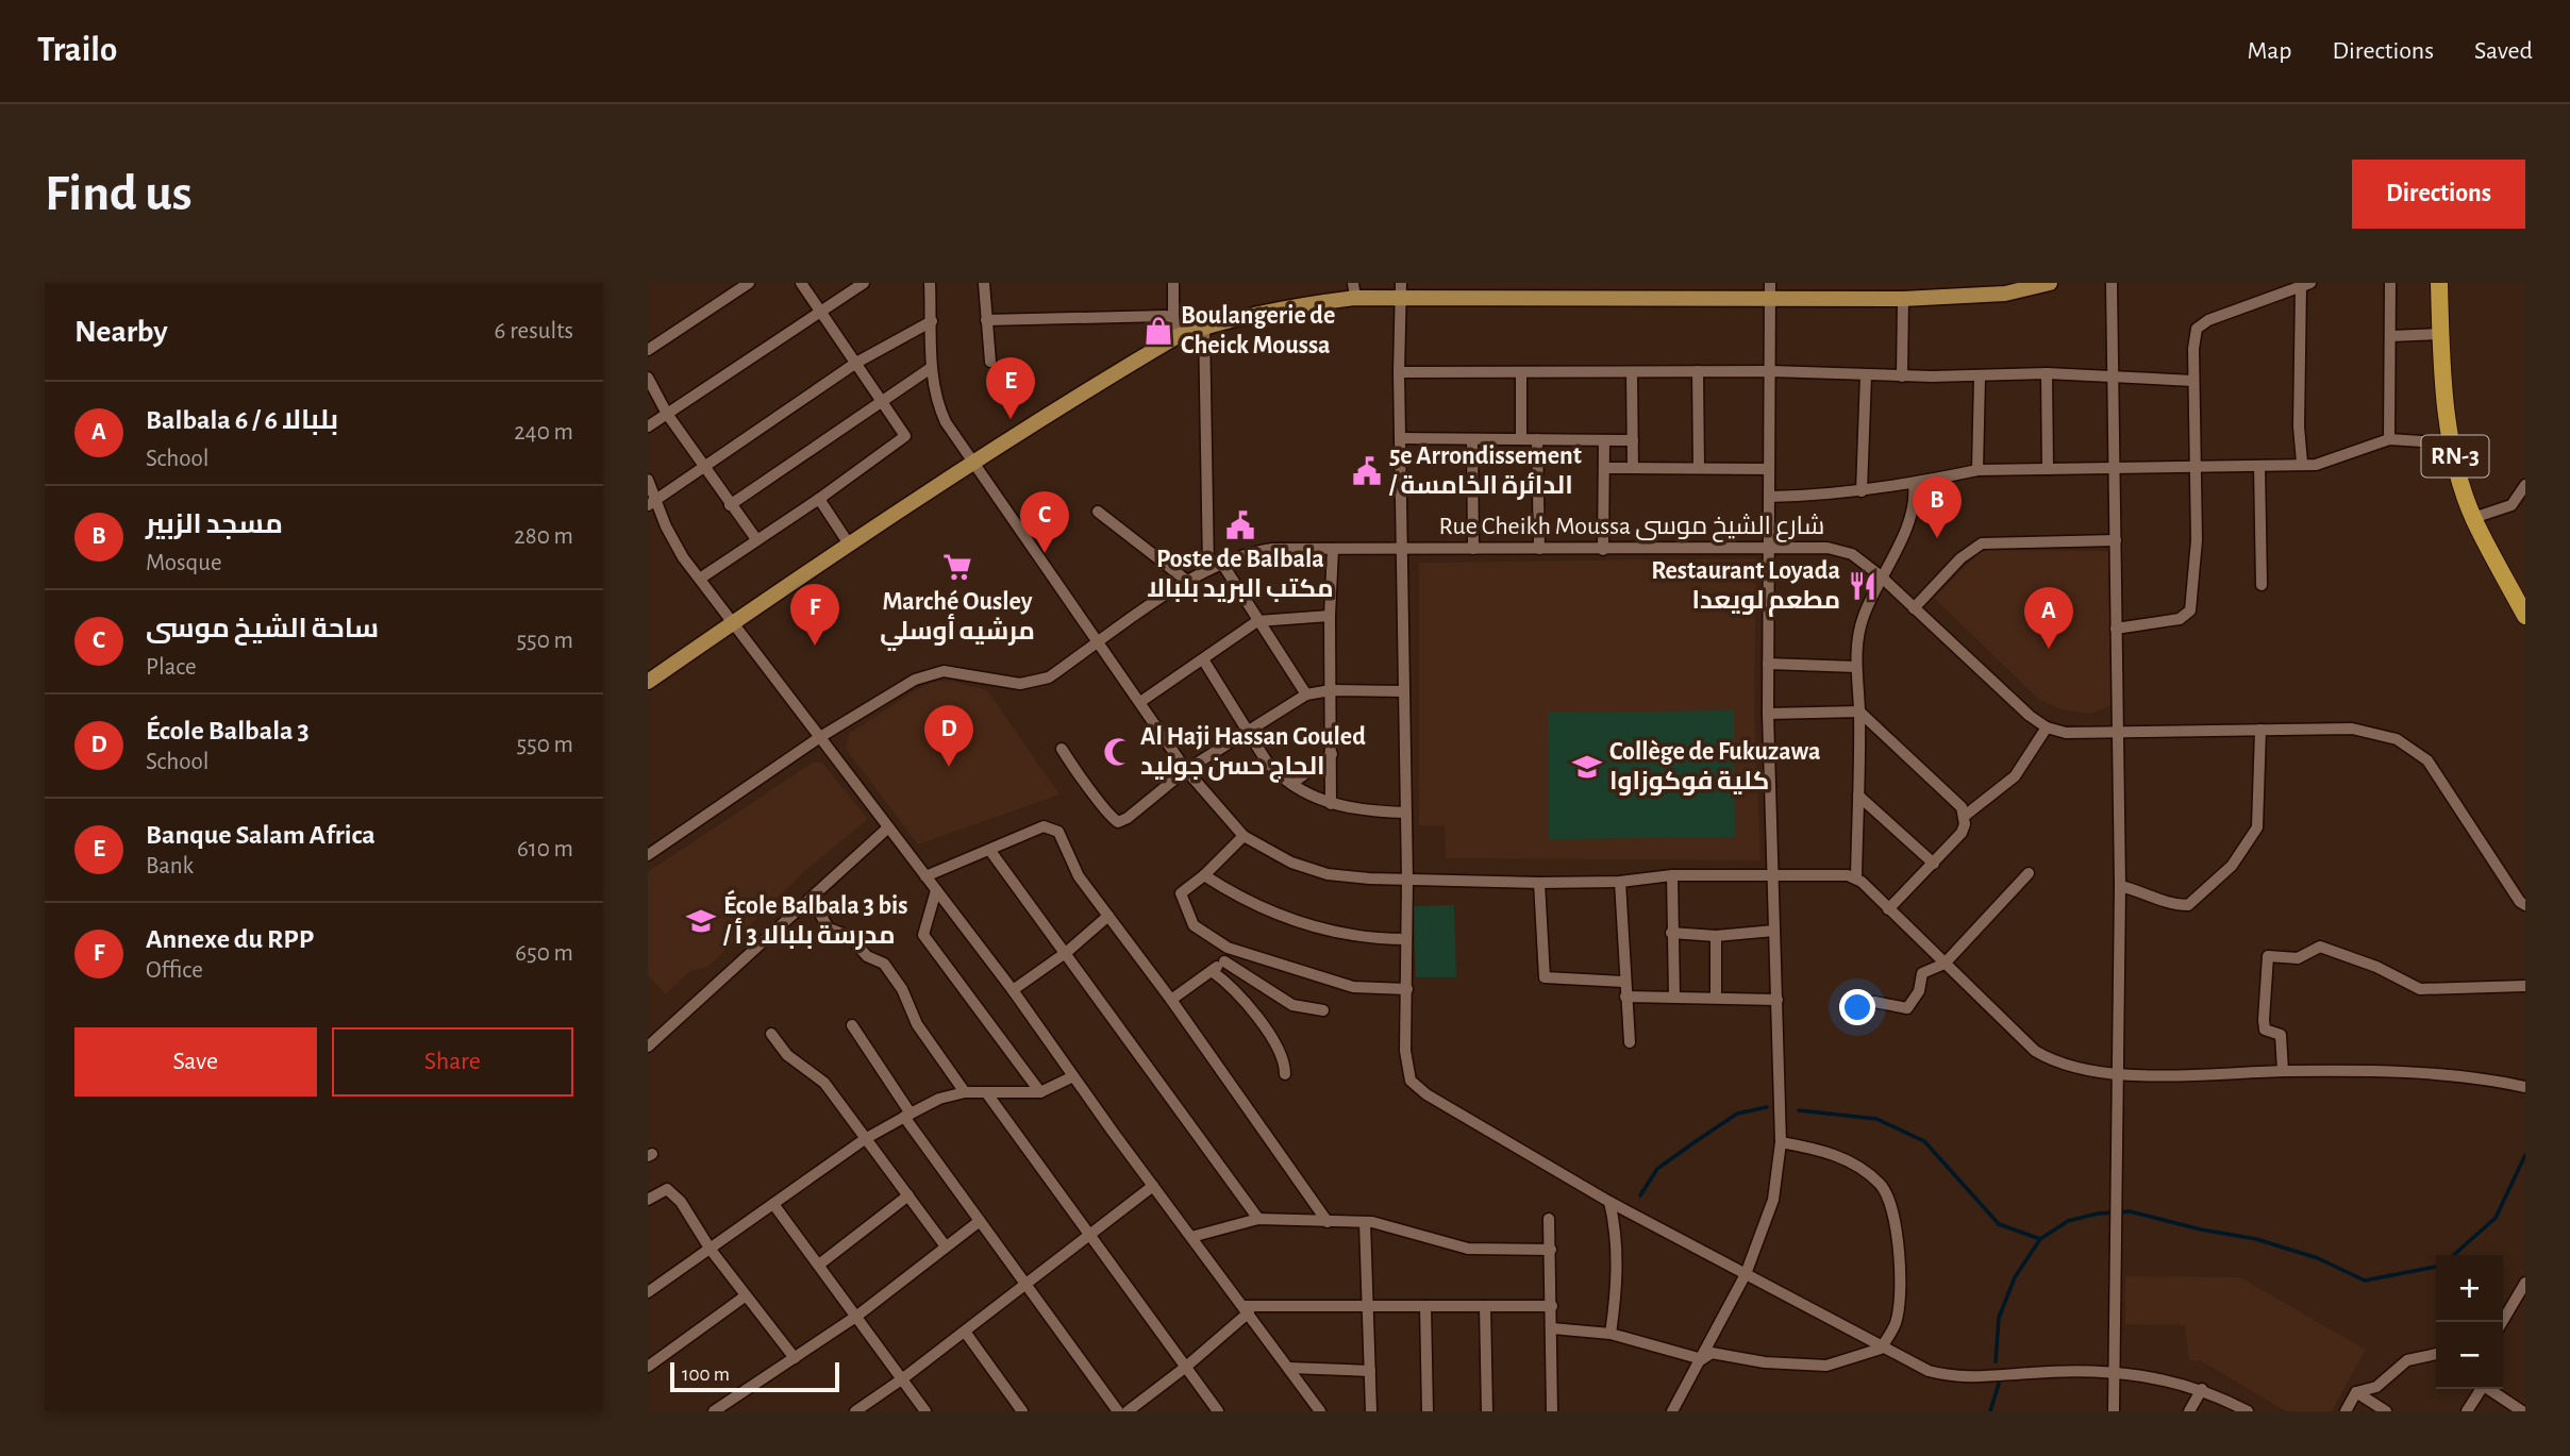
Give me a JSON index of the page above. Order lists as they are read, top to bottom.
{
  "streets": {
    "highway": ["RN-3"],
    "street": ["Rue Cheikh Moussa شارع الشيخ موسى"]
  },
  "places": {
    "shop": ["Boulangerie de Cheick Moussa"],
    "public building": ["5e Arrondissement / الدائرة الخامسة", "Poste de Balbala مكتب البريد بلبالا"],
    "supermarket": ["Marché Ousley مرشيه أوسلي"],
    "restaurant": ["Restaurant Loyada مطعم لويعدا"],
    "mosque": ["Al Haji Hassan Gouled الحاج حسن جوليد"],
    "school or university": ["Collège de Fukuzawa كلية فوكوزاوا", "École Balbala 3 bis / مدرسة بلبالا 3 أ"]
  },
  "scale_bar": "100 m",
  "page": {
    "header": "Trailo",
    "nav": ["Map", "Directions", "Saved"],
    "buttons": [
      "Directions",
      ["Save", "Share"]
    ],
    "title": "Find us",
    "heading": ["Nearby", "6 results"],
    "pins": [
      "E",
      "B",
      "C",
      "F",
      "A",
      "D"
    ],
    "list": [
      {
        "mark": "A",
        "name": "Balbala 6 / بلبالا 6",
        "note": "School",
        "value": "240 m"
      },
      {
        "mark": "B",
        "name": "مسجد الزبير",
        "note": "Mosque",
        "value": "280 m"
      },
      {
        "mark": "C",
        "name": "ساحة الشيخ موسى",
        "note": "Place",
        "value": "550 m"
      },
      {
        "mark": "D",
        "name": "École Balbala 3",
        "note": "School",
        "value": "550 m"
      },
      {
        "mark": "E",
        "name": "Banque Salam Africa",
        "note": "Bank",
        "value": "610 m"
      },
      {
        "mark": "F",
        "name": "Annexe du RPP",
        "note": "Office",
        "value": "650 m"
      }
    ],
    "map_buttons": ["+", "−"],
    "scale": "100 m"
  }
}
